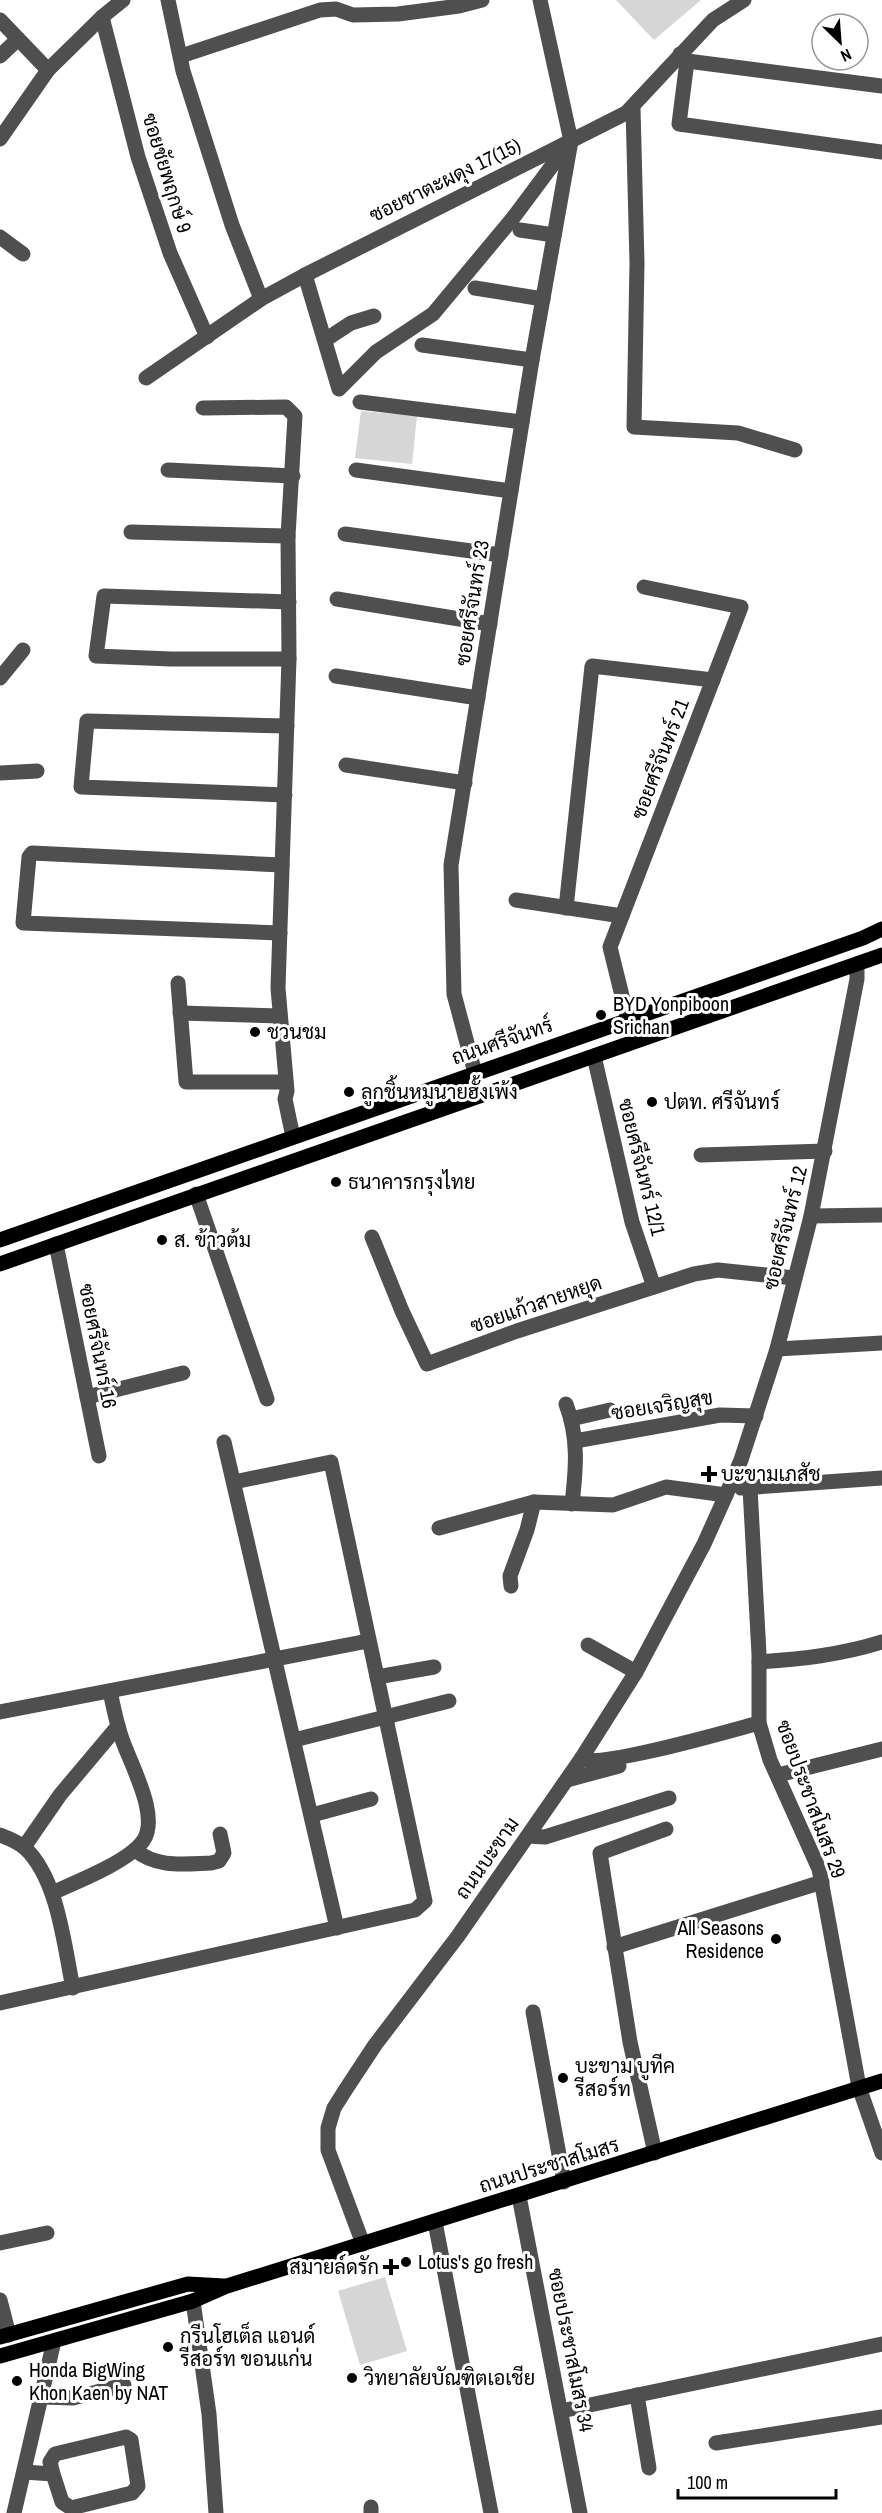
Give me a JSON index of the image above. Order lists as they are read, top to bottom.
{
  "streets": {
    "main road": ["ถนนศรีจันทร์", "ถนนประชาสโมสร"],
    "street": [
      "ซอยชัยพฤกษ์ 9",
      "ซอยชาตะผดุง 17(15)",
      "ซอยศรีจันทร์ 23",
      "ซอยศรีจันทร์ 21",
      "ซอยศรีจันทร์ 12/1",
      "ซอยศรีจันทร์ 12",
      "ซอยแก้วสายหยุด",
      "ซอยศรีจันทร์ 16",
      "ซอยเจริญสุข",
      "ซอยประชาสโมสร 29",
      "ถนนบะขาม",
      "ซอยประชาสโมสร 34"
    ]
  },
  "crossings": [
    ["ซอยชัยพฤกษ์ 9", "ซอยชาตะผดุง 17(15)"],
    ["ซอยชาตะผดุง 17(15)", "ซอยศรีจันทร์ 23"],
    ["ซอยศรีจันทร์ 23", "ถนนศรีจันทร์"],
    ["ซอยศรีจันทร์ 21", "ถนนศรีจันทร์"],
    ["ซอยศรีจันทร์ 12/1", "ซอยแก้วสายหยุด"],
    ["ซอยศรีจันทร์ 12", "ซอยแก้วสายหยุด"],
    ["ซอยศรีจันทร์ 12", "ซอยเจริญสุข"],
    ["ซอยศรีจันทร์ 12", "ถนนบะขาม"],
    ["ซอยประชาสโมสร 29", "ถนนประชาสโมสร"],
    ["ถนนบะขาม", "ถนนประชาสโมสร"],
    ["ถนนประชาสโมสร", "ซอยประชาสโมสร 34"]
  ],
  "places": {
    "other": [
      "BYD Yonpiboon Srichan",
      "ชวนชม",
      "ลูกชิ้นหมูนายฮั้งเพ้ง",
      "ปตท. ศรีจันทร์",
      "ธนาคารกรุงไทย",
      "ส. ข้าวต้ม",
      "All Seasons Residence",
      "บะขาม บูทีค รีสอร์ท",
      "Lotus's go fresh",
      "กรีนโฮเต็ล แอนด์ รีสอร์ท ขอนแก่น",
      "วิทยาลัยบัณฑิตเอเชีย",
      "Honda BigWing Khon Kaen by NAT"
    ],
    "health": ["บะขามเภสัช", "สมายล์ดรัก"]
  },
  "scale_bar": "100 m",
  "north": "bottom right"
}
